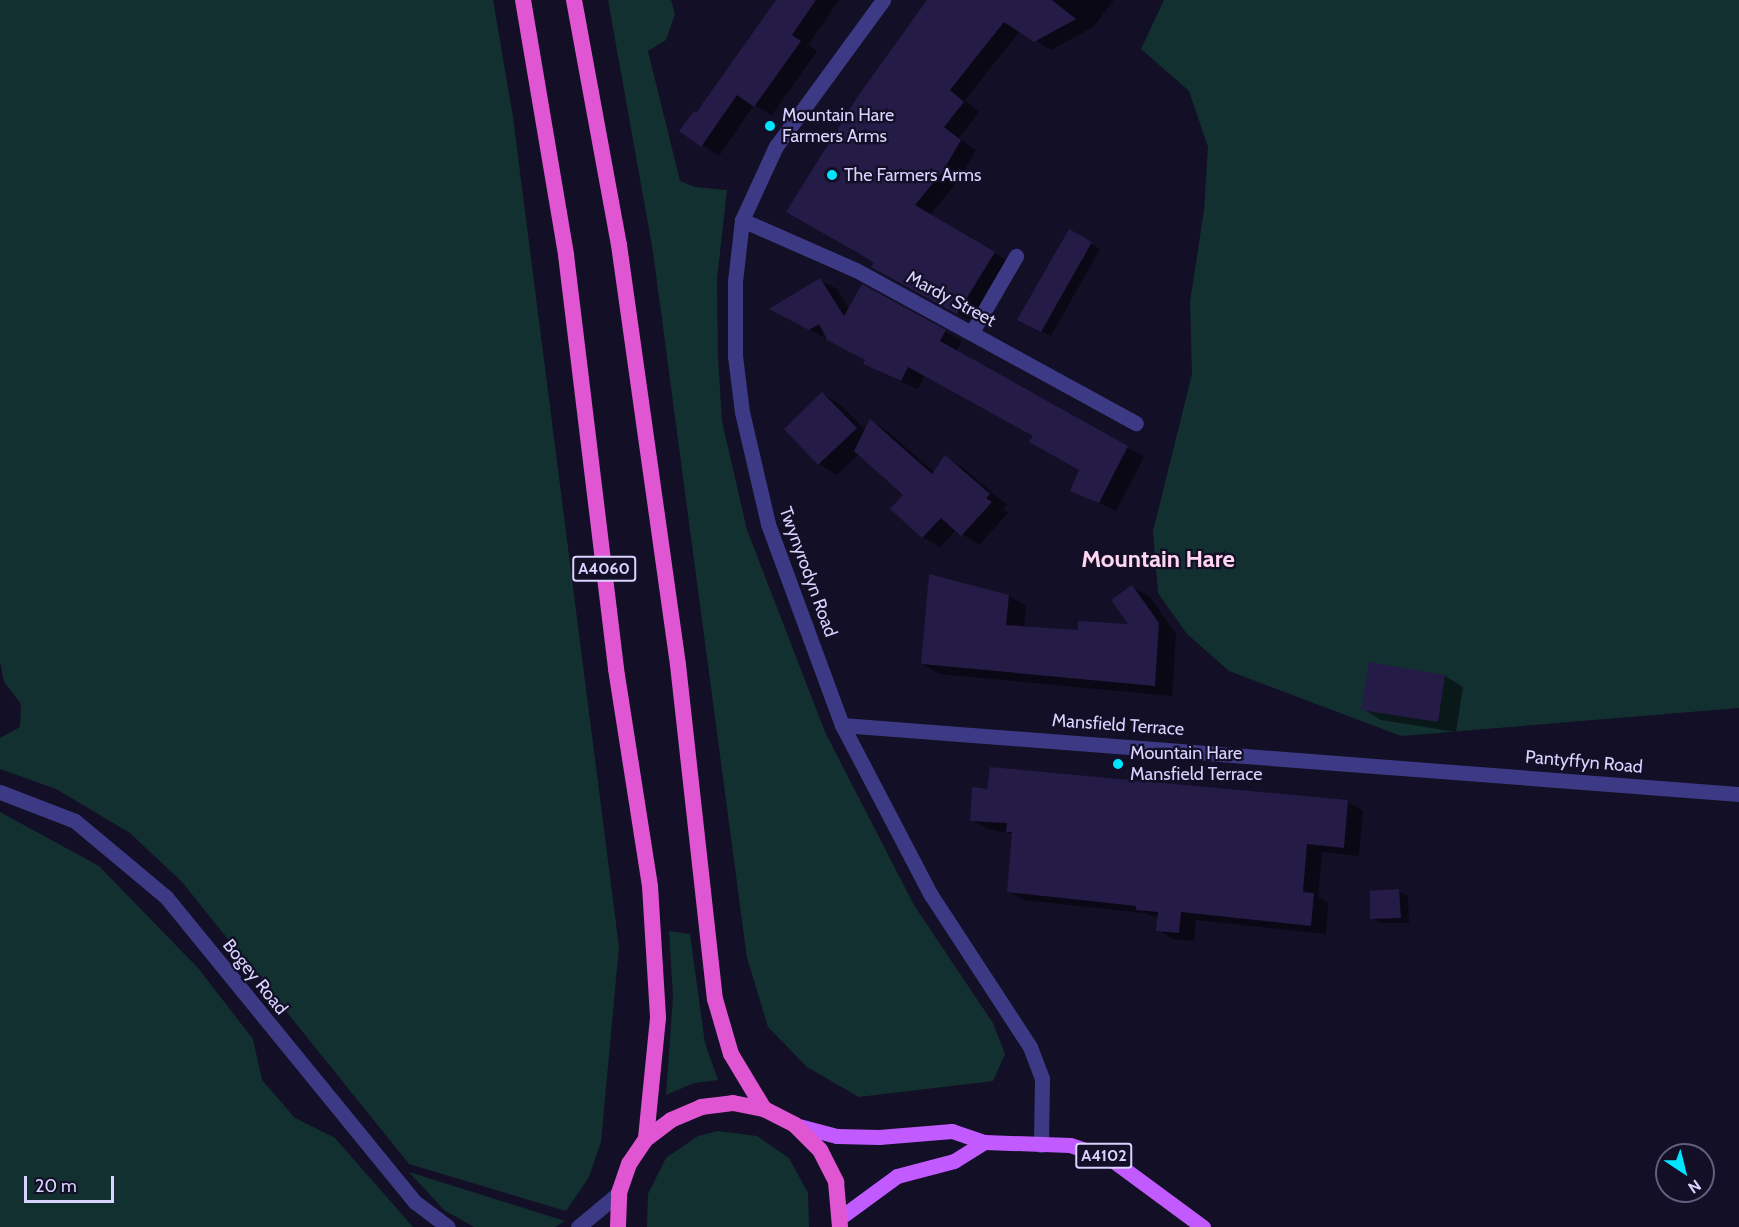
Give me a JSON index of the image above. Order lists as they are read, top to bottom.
{
  "streets": {
    "highway": ["A4060"],
    "main road": ["A4102"],
    "street": [
      "Mardy Street",
      "Twynyrodyn Road",
      "Mansfield Terrace",
      "Pantyffyn Road",
      "Bogey Road"
    ]
  },
  "crossings": [
    ["Mardy Street", "Twynyrodyn Road"],
    ["Twynyrodyn Road", "Mansfield Terrace"],
    ["Twynyrodyn Road", "A4102"],
    ["Mansfield Terrace", "Pantyffyn Road"]
  ],
  "districts": ["Mountain Hare"],
  "places": ["Mountain Hare Farmers Arms", "The Farmers Arms", "Mountain Hare Mansfield Terrace"],
  "scale_bar": "20 m",
  "north": "bottom right"
}
